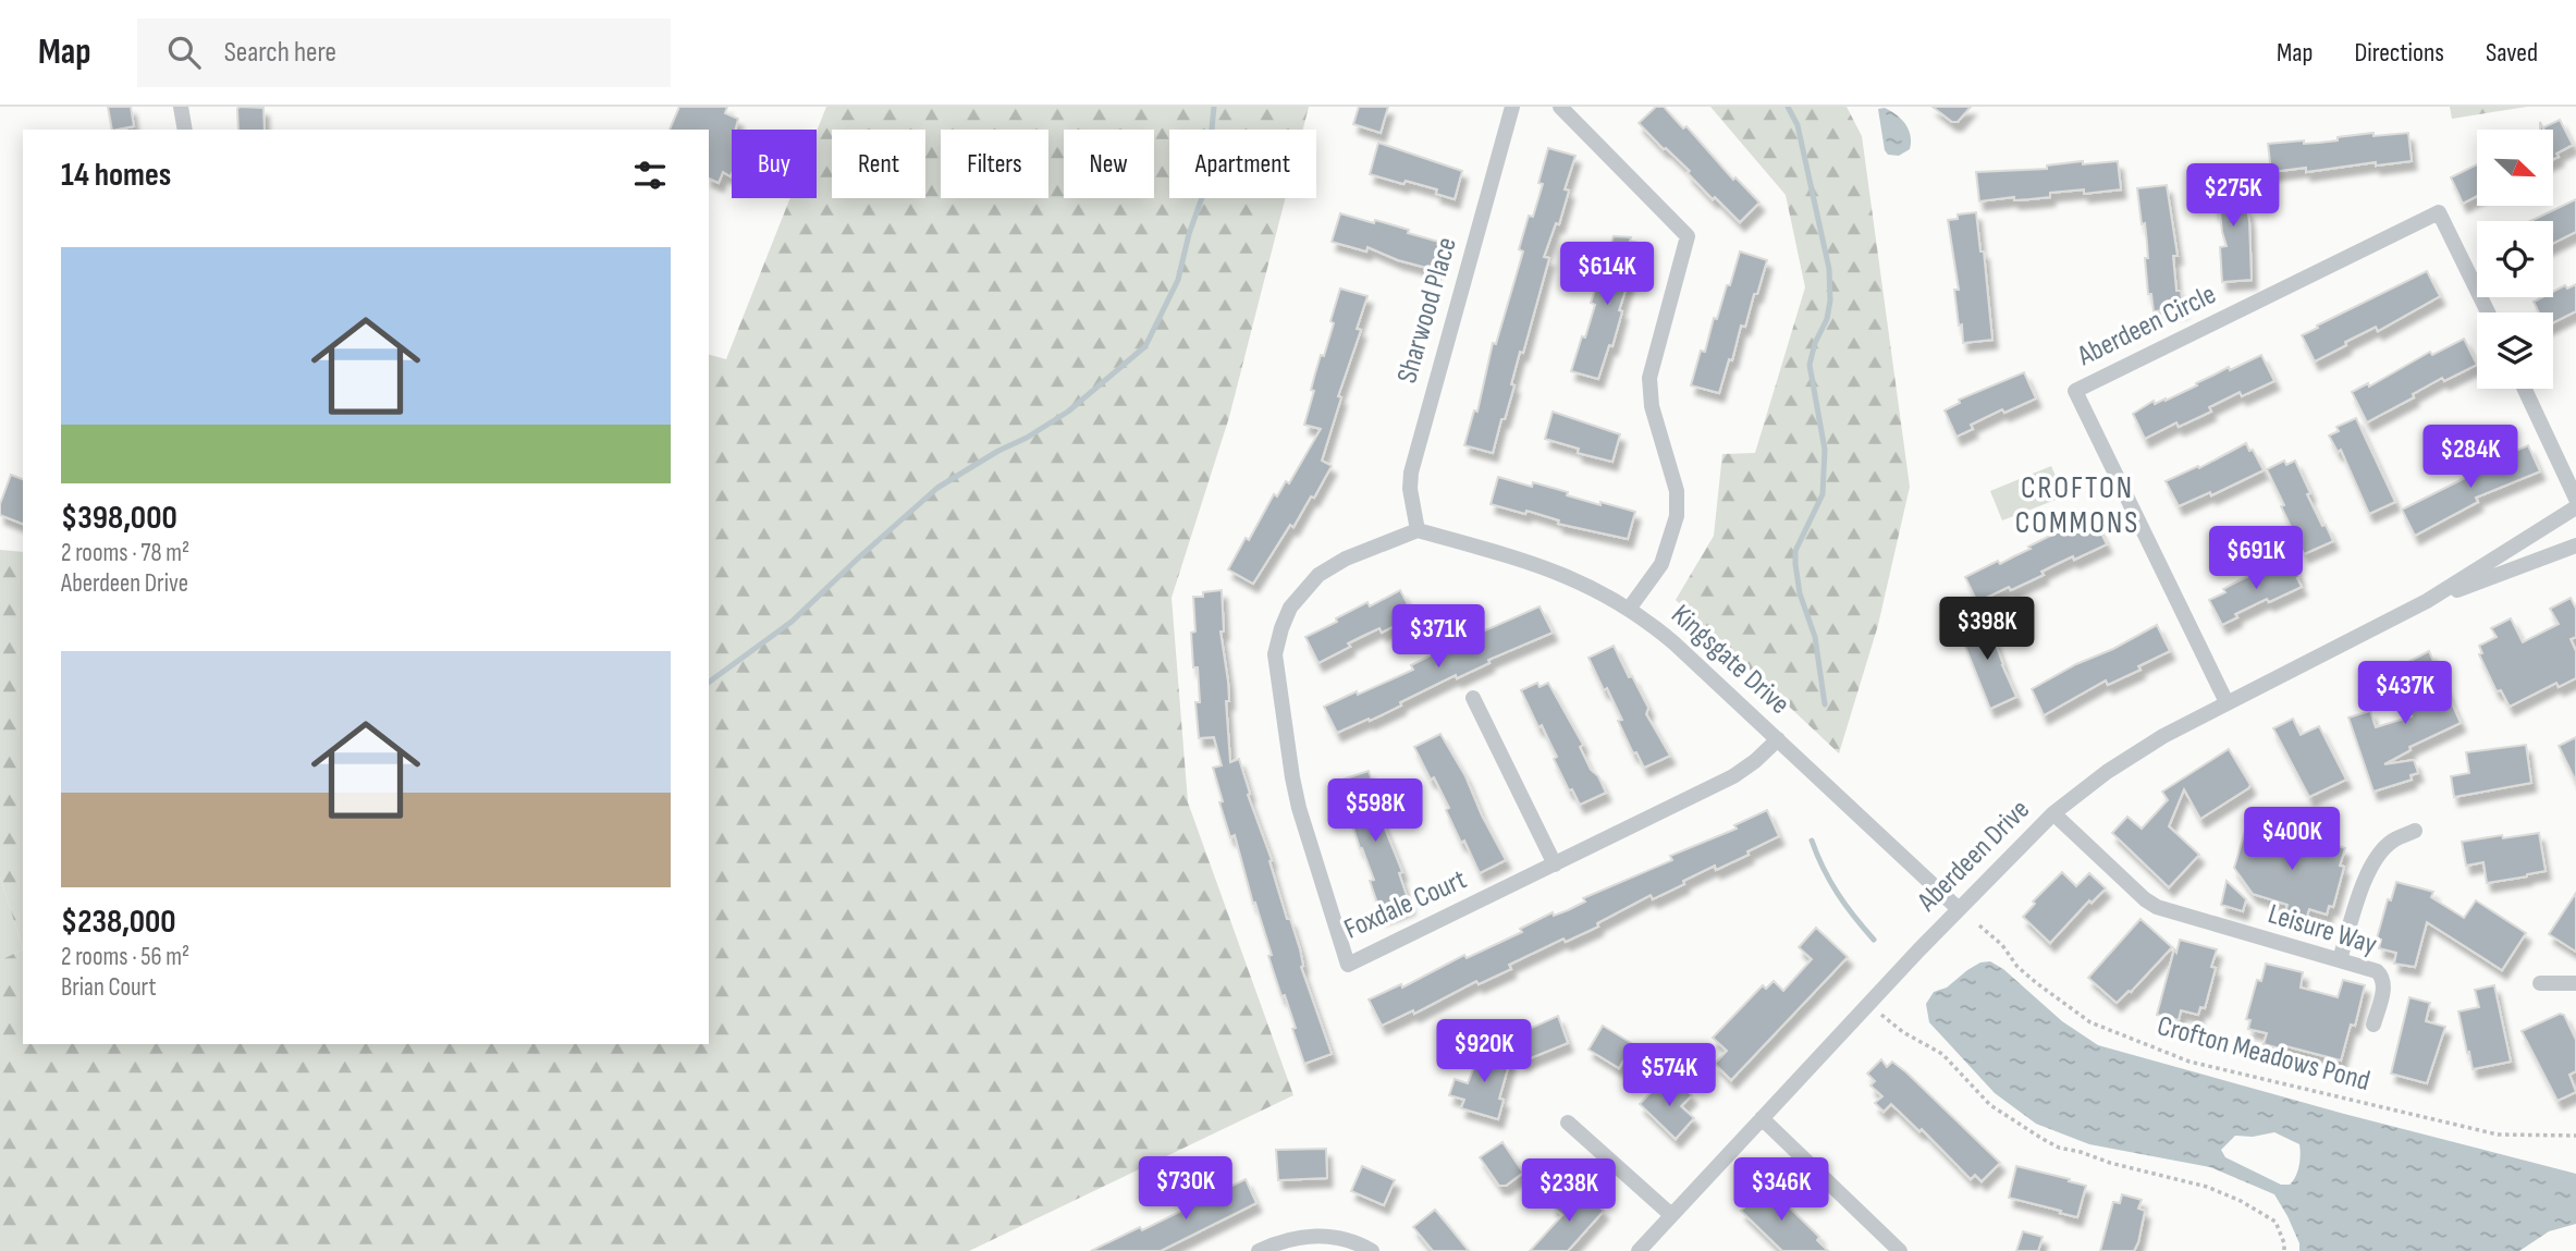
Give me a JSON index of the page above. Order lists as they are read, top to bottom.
{
  "streets": {
    "street": [
      "Sharwood Place",
      "Aberdeen Circle",
      "Kingsgate Drive",
      "Aberdeen Drive",
      "Foxdale Court",
      "Leisure Way"
    ],
    "path": ["Crofton Meadows Pond"]
  },
  "crossings": [
    ["Sharwood Place", "Kingsgate Drive"],
    ["Sharwood Place", "Foxdale Court"],
    ["Aberdeen Circle", "Aberdeen Drive"],
    ["Kingsgate Drive", "Aberdeen Drive"],
    ["Kingsgate Drive", "Foxdale Court"],
    ["Aberdeen Drive", "Leisure Way"]
  ],
  "districts": ["CROFTON COMMONS"],
  "north": "bottom right",
  "page": {
    "header": "Map",
    "search": "Search here",
    "nav": ["Map", "Directions", "Saved"],
    "chip": [
      "Buy",
      "Rent",
      "Filters",
      "New",
      "Apartment"
    ],
    "heading": "14 homes",
    "price": [
      "$275K",
      "$614K",
      "$284K",
      "$691K",
      "$398K",
      "$371K",
      "$437K",
      "$598K",
      "$400K",
      "$920K",
      "$574K",
      "$730K",
      "$346K",
      "$238K"
    ],
    "list": [
      {
        "name": "$398,000",
        "note": "2 rooms · 78 m² · Aberdeen Drive"
      },
      {
        "name": "$238,000",
        "note": "2 rooms · 56 m² · Brian Court"
      }
    ]
  }
}
